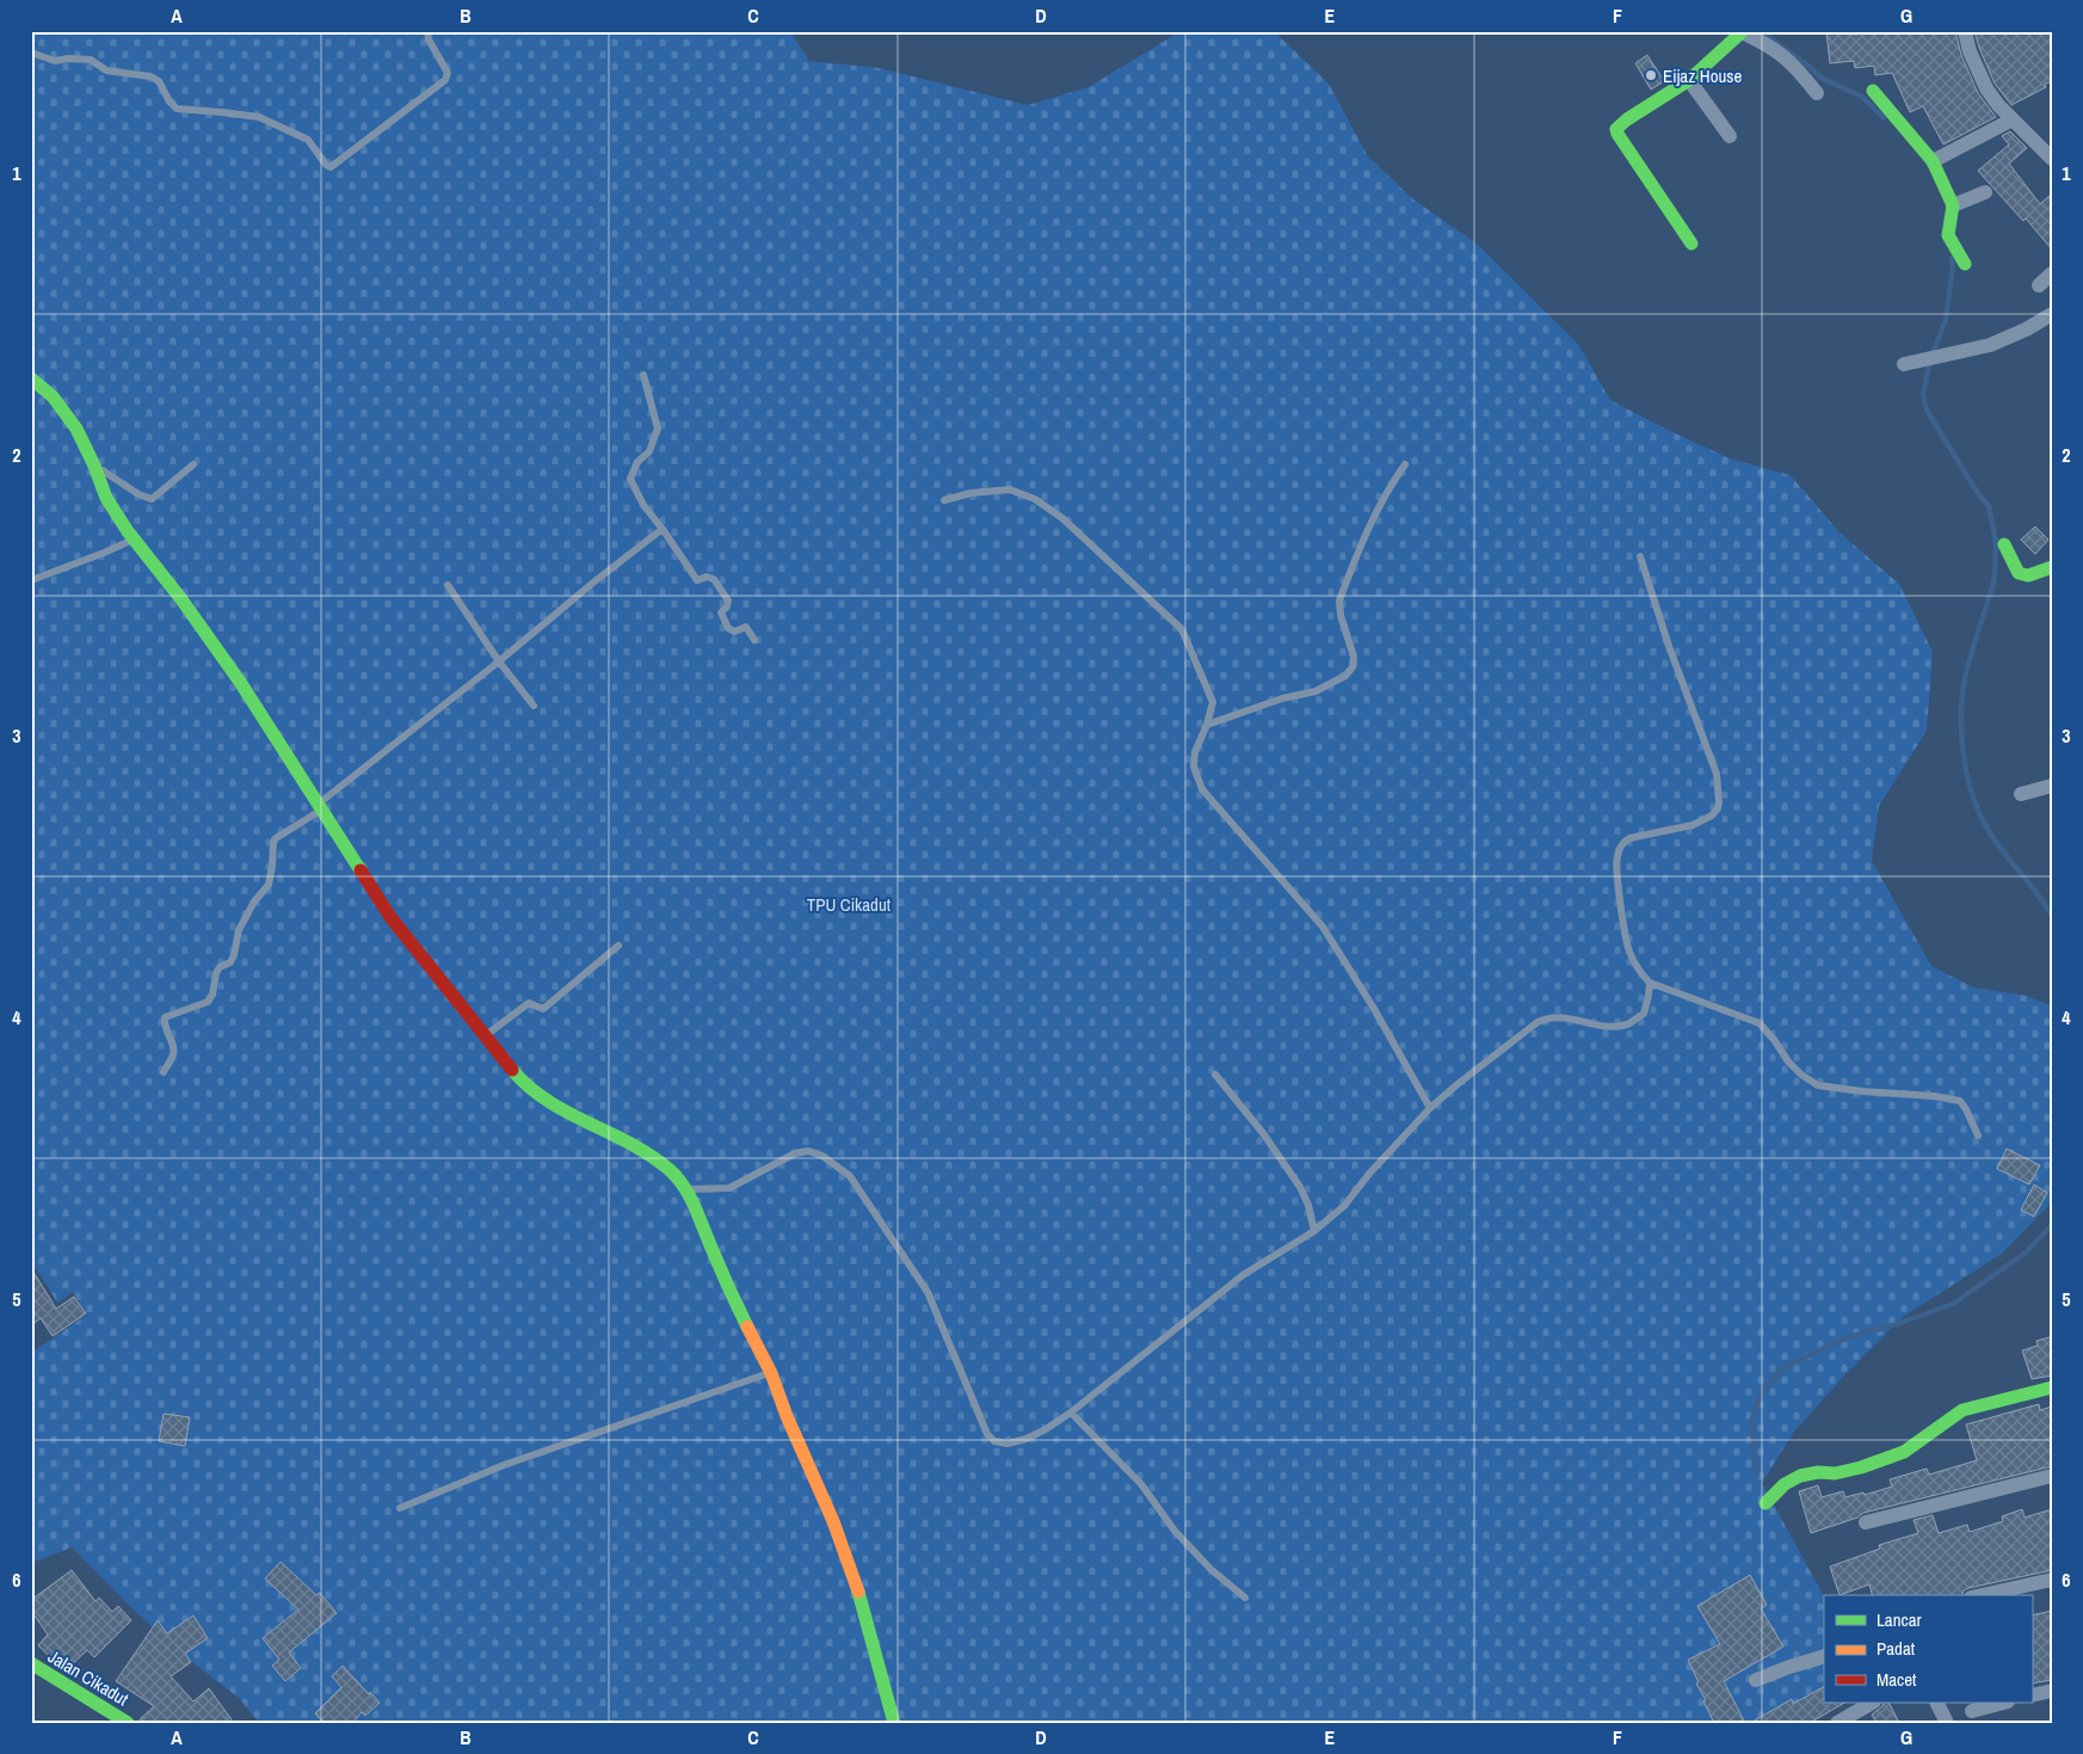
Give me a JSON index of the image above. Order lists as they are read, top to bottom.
{
  "streets": {
    "street": ["Jalan Cikadut"]
  },
  "parks": ["TPU Cikadut"],
  "places": ["Eijaz House"],
  "legend": ["Lancar", "Padat", "Macet"],
  "grid": {
    "columns": [
      "A",
      "B",
      "C",
      "D",
      "E",
      "F",
      "G"
    ],
    "rows": [
      "1",
      "2",
      "3",
      "4",
      "5",
      "6"
    ]
  }
}
